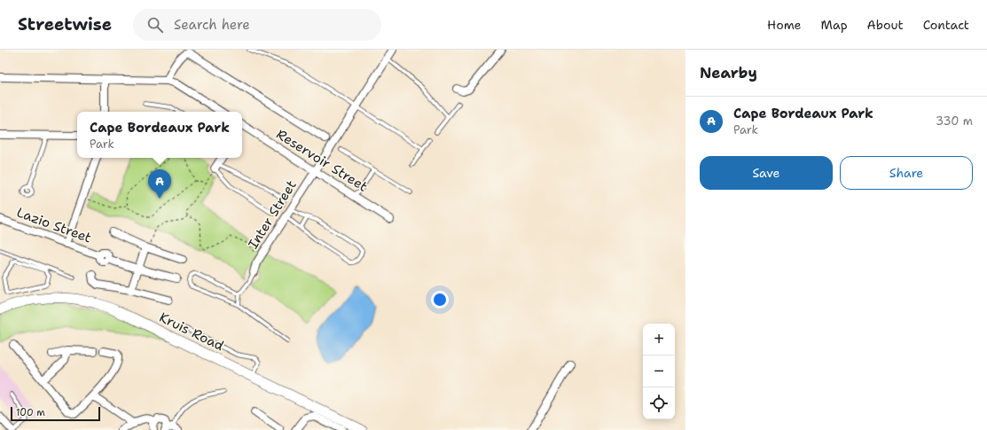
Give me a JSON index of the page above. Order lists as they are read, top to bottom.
{
  "streets": {
    "street": [
      "Reservoir Street",
      "Inter Street",
      "Lazio Street",
      "Kruis Road"
    ]
  },
  "crossings": [
    ["Reservoir Street", "Inter Street"]
  ],
  "scale_bar": "100 m",
  "page": {
    "header": "Streetwise",
    "search": "Search here",
    "nav": [
      "Home",
      "Map",
      "About",
      "Contact"
    ],
    "heading": "Nearby",
    "list": [
      {
        "mark": "A",
        "name": "Cape Bordeaux Park",
        "note": "Park",
        "value": "330 m"
      }
    ],
    "popup": ["Cape Bordeaux Park", "Park"],
    "buttons": ["Save", "Share"],
    "pins": "A",
    "map_buttons": ["+", "−"],
    "scale": "100 m"
  }
}
